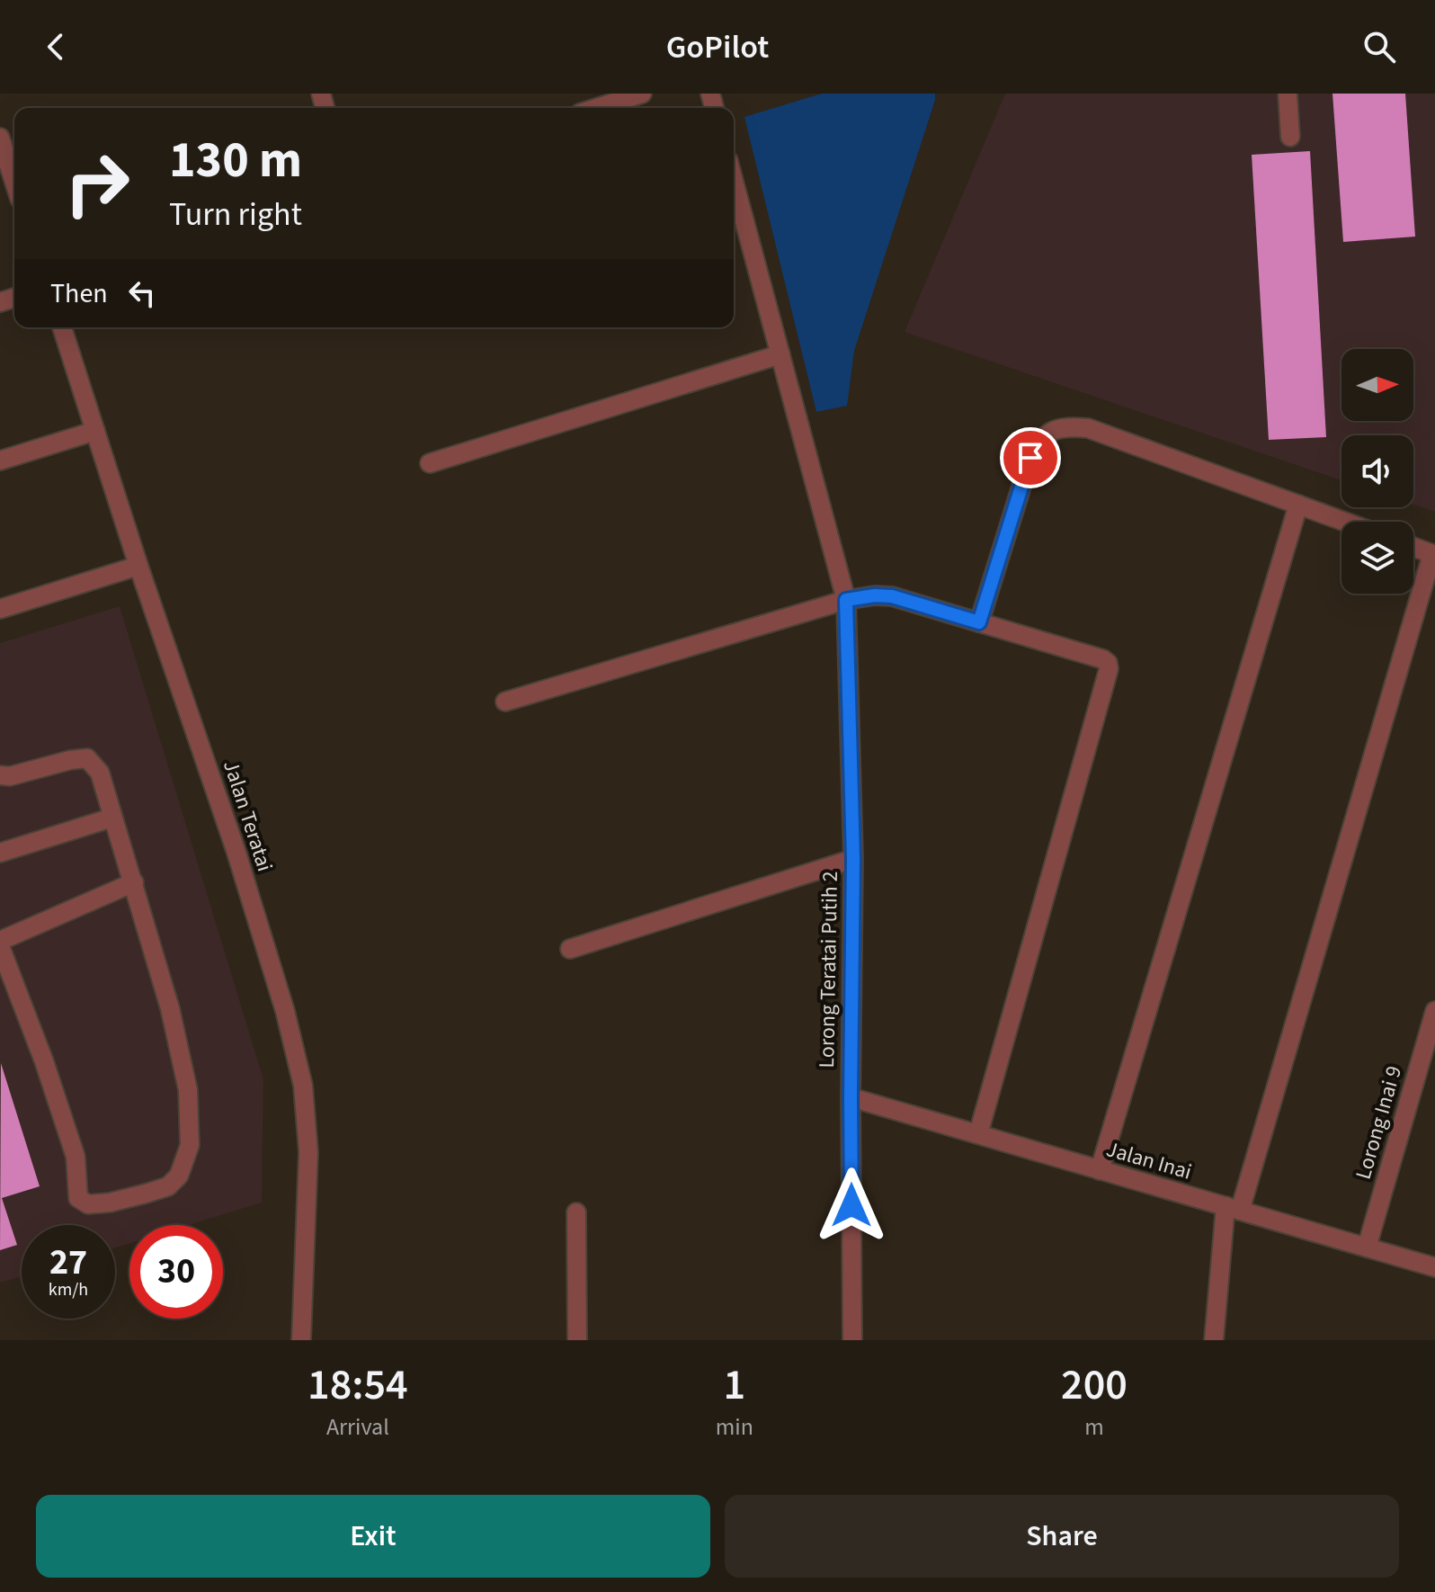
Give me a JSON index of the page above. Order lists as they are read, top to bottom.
{
  "streets": {
    "street": [
      "Jalan Teratai",
      "Lorong Teratai Putih 2",
      "Lorong Inai 9",
      "Jalan Inai"
    ]
  },
  "crossings": [
    ["Lorong Teratai Putih 2", "Jalan Inai"],
    ["Lorong Inai 9", "Jalan Inai"]
  ],
  "north": "right",
  "page": {
    "header": "GoPilot",
    "turn": ["130 m", "Turn right"],
    "then": "Then",
    "speed": "27 km/h",
    "limit": "30",
    "eta": [
      "18:54",
      "Arrival",
      "1",
      "min",
      "200",
      "m"
    ],
    "buttons": ["Exit", "Share"]
  }
}
